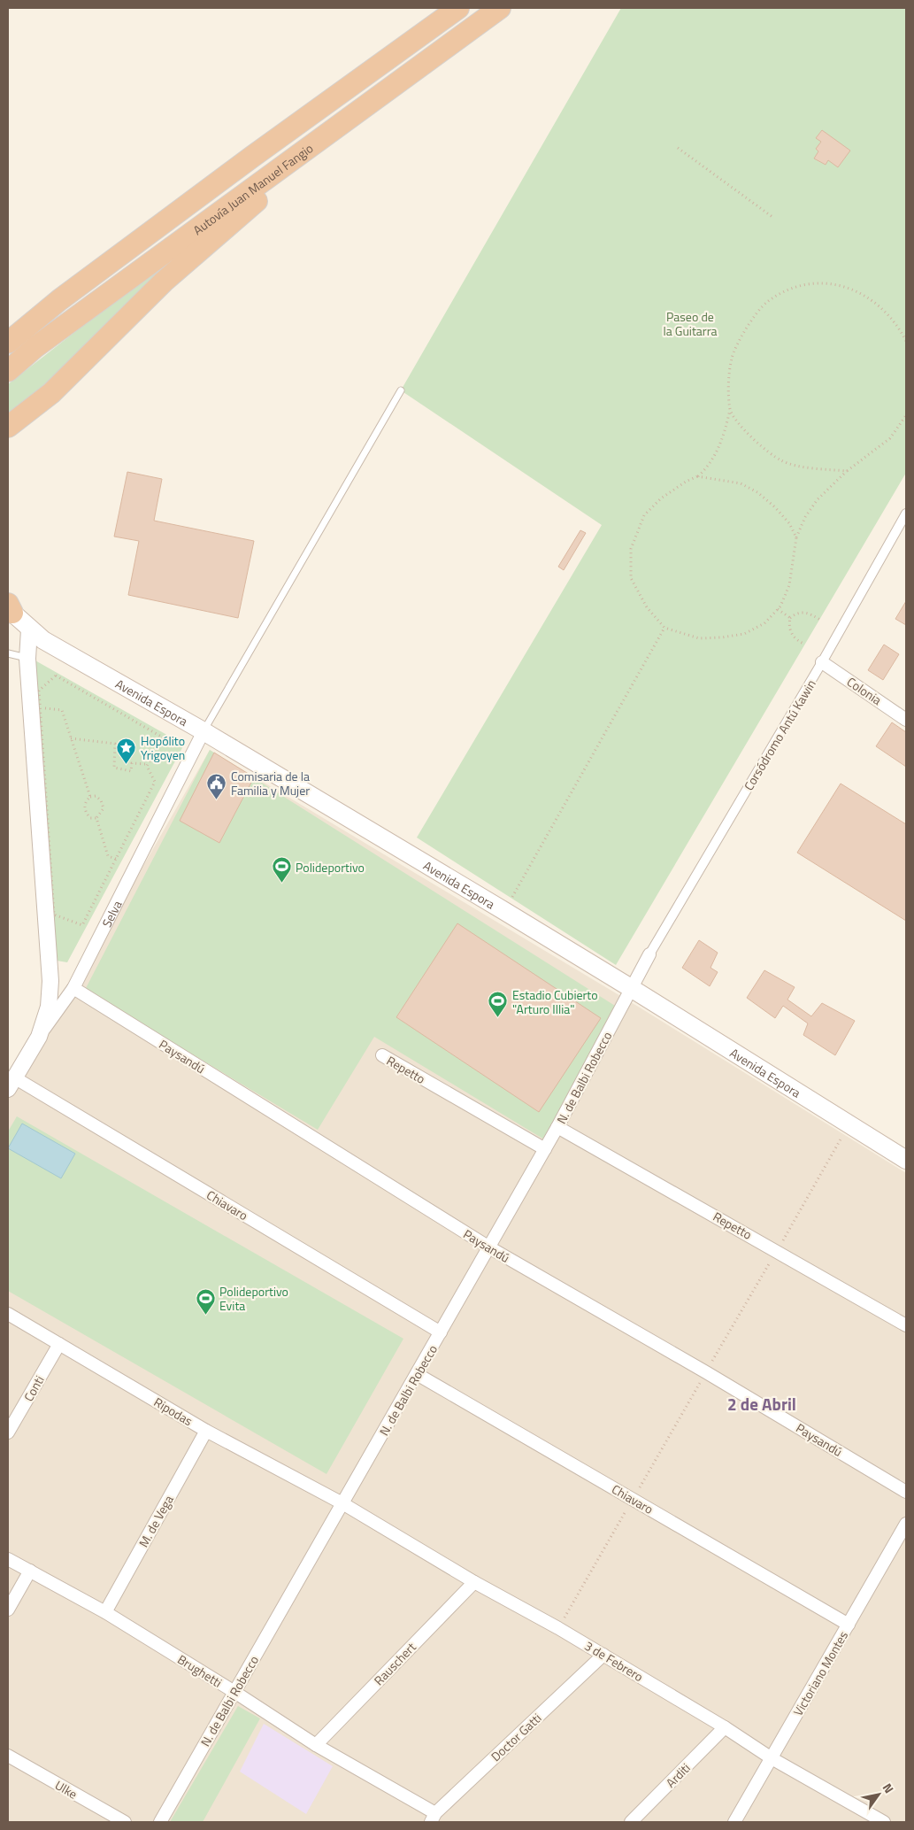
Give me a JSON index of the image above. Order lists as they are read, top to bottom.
{
  "streets": {
    "highway": ["Autovía Juan Manuel Fangio"],
    "main road": ["Avenida Espora"],
    "street": [
      "Colonia",
      "Corsódromo Antú Kawin",
      "Selva",
      "Paysandú",
      "Repetto",
      "N. de Balbi Robecco",
      "Chiavaro",
      "Conti",
      "Ripodas",
      "M. de Vega",
      "3 de Febrero",
      "Rauschert",
      "Brughetti",
      "Victoriano Montes",
      "Doctor Gatti",
      "Arditi",
      "Ulke"
    ]
  },
  "crossings": [
    ["Colonia", "Corsódromo Antú Kawin"],
    ["Avenida Espora", "Selva"],
    ["Avenida Espora", "N. de Balbi Robecco"],
    ["Corsódromo Antú Kawin", "N. de Balbi Robecco"],
    ["Selva", "Paysandú"],
    ["Selva", "Chiavaro"],
    ["Paysandú", "N. de Balbi Robecco"],
    ["Repetto", "N. de Balbi Robecco"],
    ["N. de Balbi Robecco", "Chiavaro"],
    ["N. de Balbi Robecco", "Ripodas"],
    ["N. de Balbi Robecco", "3 de Febrero"],
    ["N. de Balbi Robecco", "Brughetti"],
    ["Chiavaro", "Victoriano Montes"],
    ["Conti", "Ripodas"],
    ["Ripodas", "M. de Vega"],
    ["Ripodas", "3 de Febrero"],
    ["M. de Vega", "Brughetti"],
    ["3 de Febrero", "Rauschert"],
    ["3 de Febrero", "Victoriano Montes"],
    ["3 de Febrero", "Doctor Gatti"],
    ["3 de Febrero", "Arditi"],
    ["Rauschert", "Brughetti"],
    ["Brughetti", "Doctor Gatti"]
  ],
  "districts": ["2 de Abril"],
  "parks": ["Paseo de la Guitarra"],
  "places": {
    "place": ["Hopólito Yrigoyen"],
    "public building": ["Comisaria de la Familia y Mujer"],
    "sports": ["Polideportivo", "Estadio Cubierto \"Arturo Illia\"", "Polideportivo Evita"]
  },
  "north": "top right"
}
